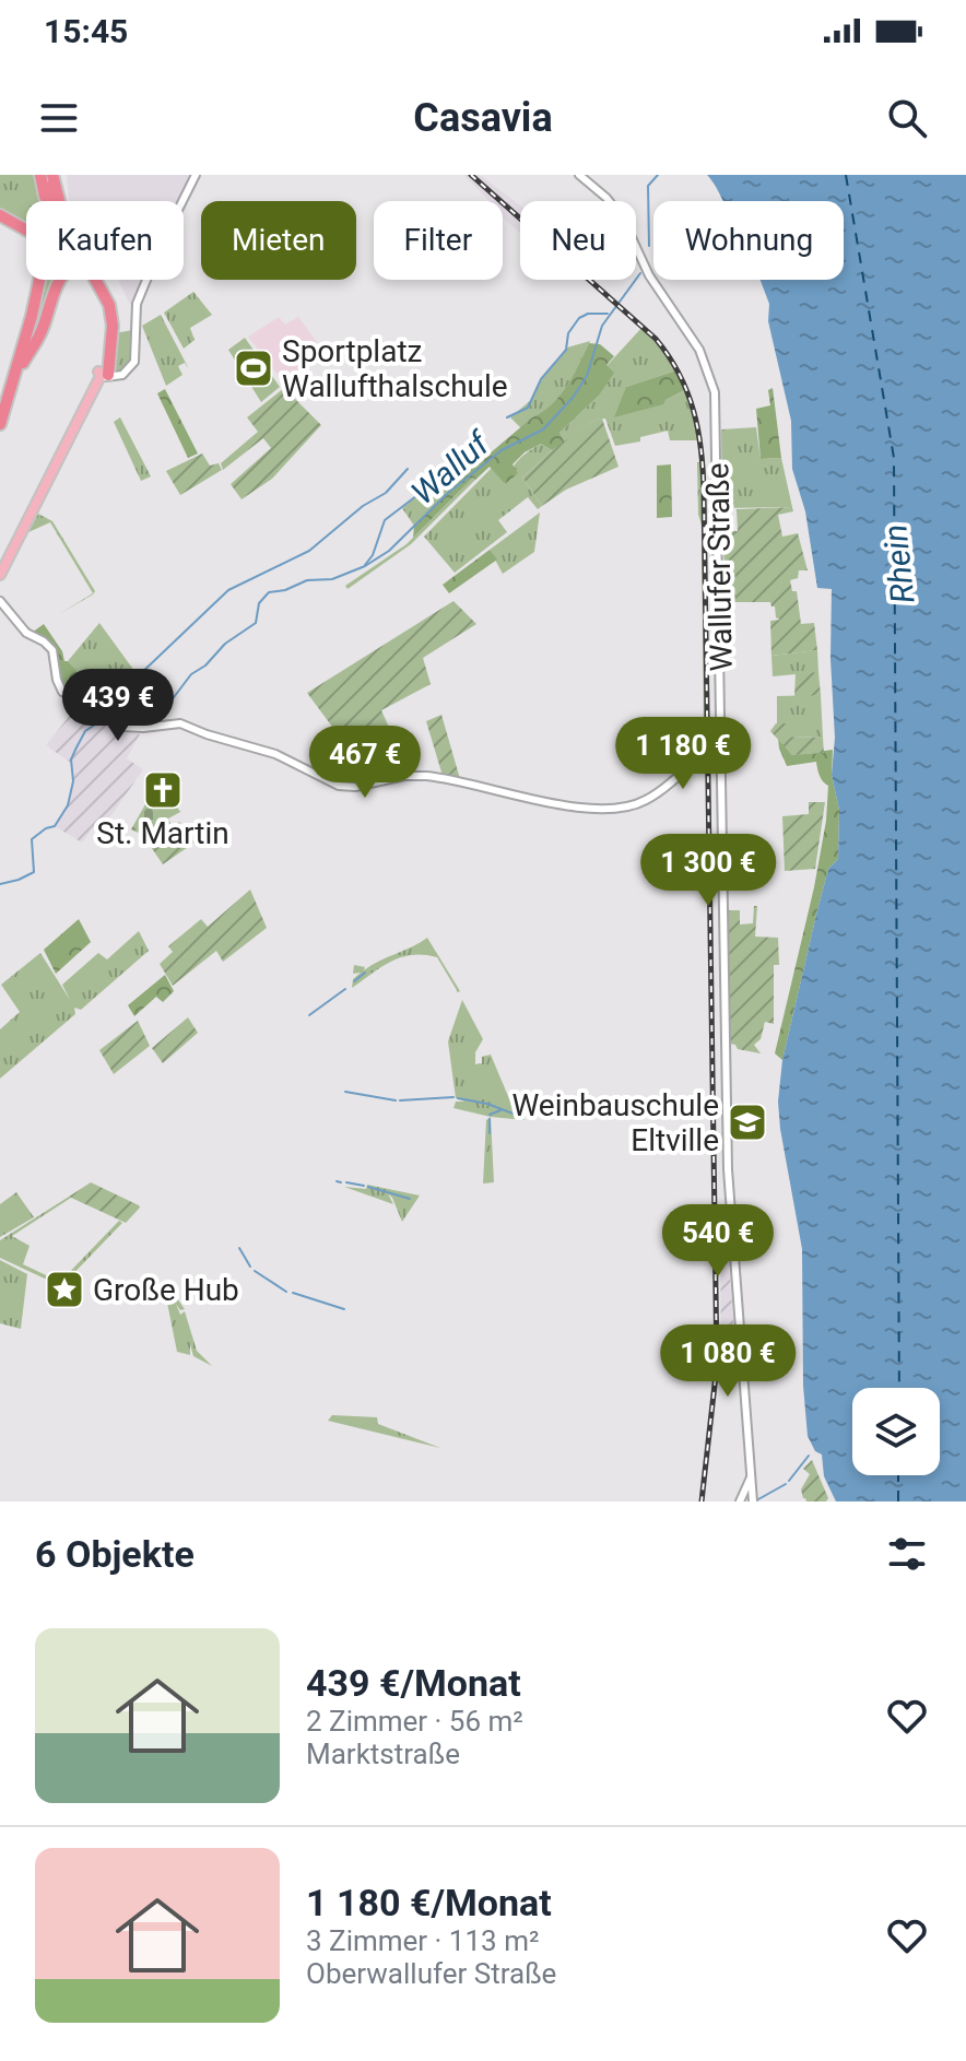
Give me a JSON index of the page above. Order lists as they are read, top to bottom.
{
  "streets": {
    "street": ["Wallufer Straße"]
  },
  "water": ["Walluf", "Rhein"],
  "places": {
    "sports": ["Sportplatz Wallufthalschule"],
    "church": ["St. Martin"],
    "school or university": ["Weinbauschule Eltville"],
    "place": ["Große Hub"]
  },
  "page": {
    "status": "15:45",
    "header": "Casavia",
    "chip": [
      "Kaufen",
      "Mieten",
      "Filter",
      "Neu",
      "Wohnung"
    ],
    "price": [
      "439 €",
      "1 180 €",
      "467 €",
      "1 300 €",
      "540 €",
      "1 080 €"
    ],
    "heading": "6 Objekte",
    "list": [
      {
        "name": "439 €/Monat",
        "note": "2 Zimmer · 56 m² · Marktstraße"
      },
      {
        "name": "1 180 €/Monat",
        "note": "3 Zimmer · 113 m² · Oberwallufer Straße"
      }
    ]
  }
}
